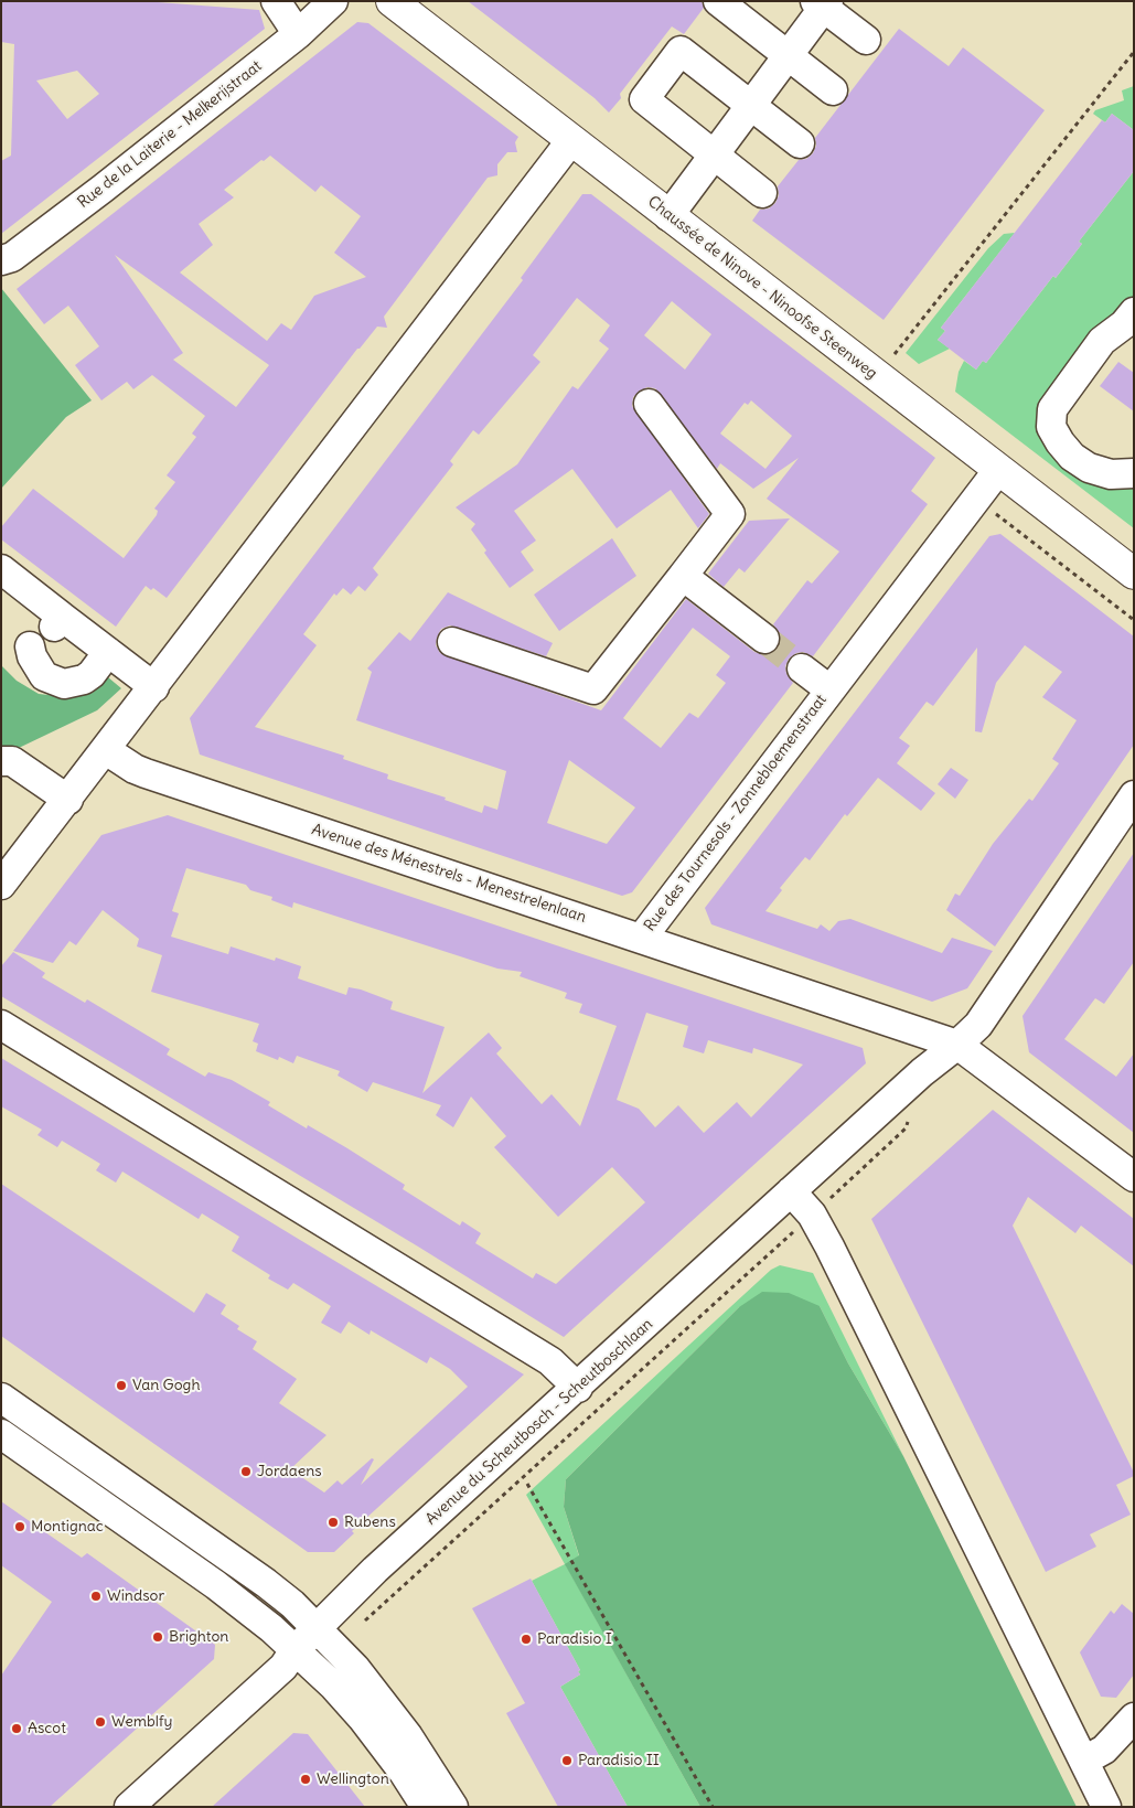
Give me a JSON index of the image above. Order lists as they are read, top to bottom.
{
  "streets": {
    "main road": ["Chaussée de Ninove - Ninoofse Steenweg"],
    "street": [
      "Rue de la Laiterie - Melkerijstraat",
      "Rue des Tournesols - Zonnebloemenstraat",
      "Avenue des Ménestrels - Menestrelenlaan",
      "Avenue du Scheutbosch - Scheutboschlaan"
    ]
  },
  "crossings": [
    ["Chaussée de Ninove - Ninoofse Steenweg", "Rue des Tournesols - Zonnebloemenstraat"],
    ["Rue des Tournesols - Zonnebloemenstraat", "Avenue des Ménestrels - Menestrelenlaan"],
    ["Avenue des Ménestrels - Menestrelenlaan", "Avenue du Scheutbosch - Scheutboschlaan"]
  ],
  "places": [
    "Van Gogh",
    "Jordaens",
    "Rubens",
    "Montignac",
    "Windsor",
    "Brighton",
    "Paradisio I",
    "Wemblfy",
    "Ascot",
    "Paradisio II",
    "Wellington"
  ]
}
